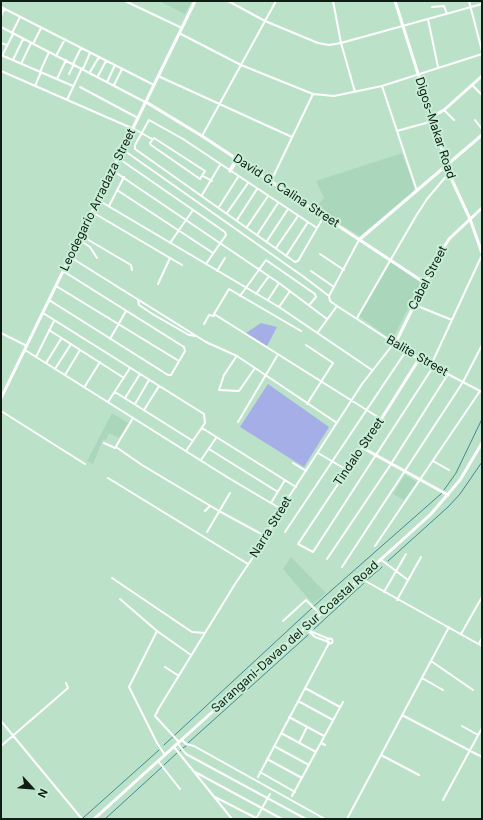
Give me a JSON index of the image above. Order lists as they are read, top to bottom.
{
  "streets": {
    "street": [
      "Digos-Makar Road",
      "David G. Calina Street",
      "Leodegario Arradaza Street",
      "Cabel Street",
      "Balite Street",
      "Tindalo Street",
      "Narra Street",
      "Sarangani-Davao del Sur Coastal Road"
    ]
  },
  "crossings": [
    ["Digos-Makar Road", "Cabel Street"],
    ["David G. Calina Street", "Leodegario Arradaza Street"],
    ["David G. Calina Street", "Cabel Street"],
    ["Cabel Street", "Balite Street"],
    ["Cabel Street", "Narra Street"],
    ["Balite Street", "Tindalo Street"],
    ["Balite Street", "Narra Street"],
    ["Narra Street", "Sarangani-Davao del Sur Coastal Road"]
  ],
  "north": "bottom right"
}
